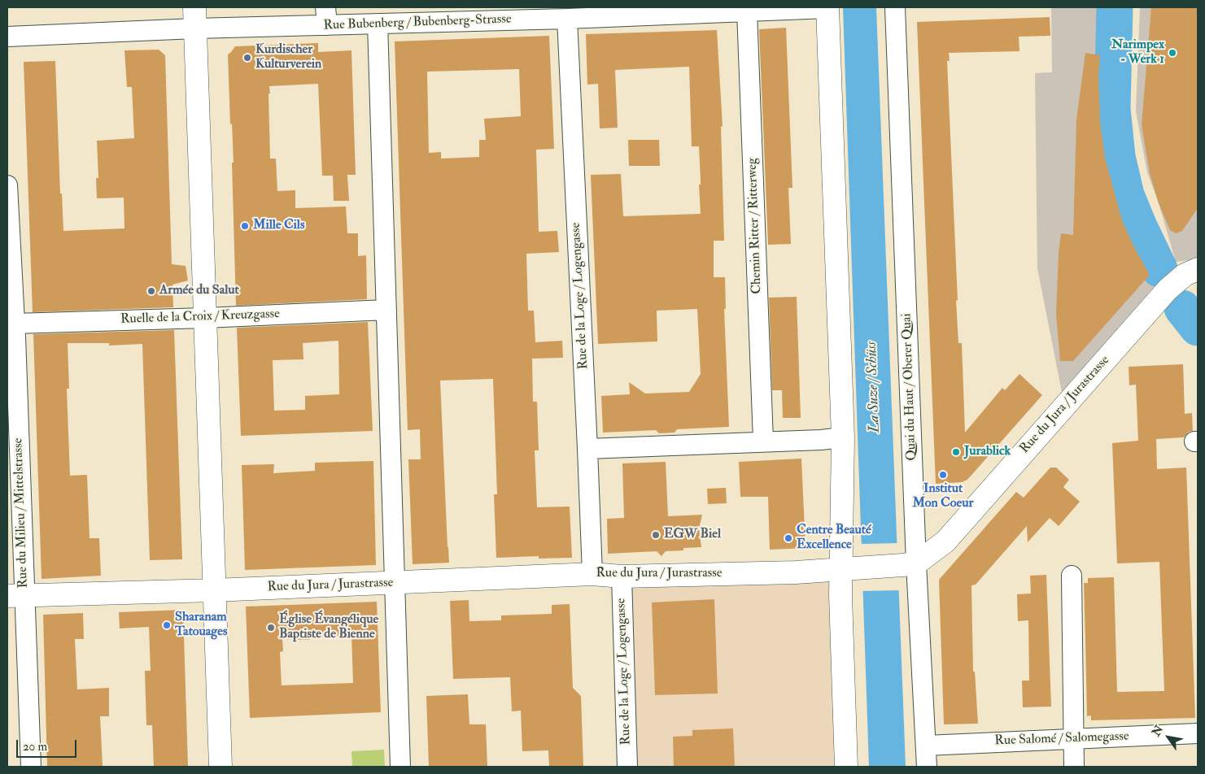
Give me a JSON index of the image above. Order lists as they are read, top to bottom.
{
  "streets": {
    "street": [
      "Rue Bubenberg / Bubenberg-Strasse",
      "Chemin Ritter / Ritterweg",
      "Rue de la Loge / Logengasse",
      "Ruelle de la Croix / Kreuzgasse",
      "Quai du Haut / Oberer Quai",
      "Rue du Jura / Jurastrasse",
      "Rue du Milieu / Mittelstrasse",
      "Rue Salomé / Salomegasse"
    ]
  },
  "crossings": [
    ["Rue Bubenberg / Bubenberg-Strasse", "Chemin Ritter / Ritterweg"],
    ["Rue Bubenberg / Bubenberg-Strasse", "Rue de la Loge / Logengasse"],
    ["Rue de la Loge / Logengasse", "Rue du Jura / Jurastrasse"],
    ["Ruelle de la Croix / Kreuzgasse", "Rue du Milieu / Mittelstrasse"],
    ["Quai du Haut / Oberer Quai", "Rue du Jura / Jurastrasse"],
    ["Quai du Haut / Oberer Quai", "Rue Salomé / Salomegasse"],
    ["Rue du Jura / Jurastrasse", "Rue du Milieu / Mittelstrasse"]
  ],
  "water": ["La Suze / Schüss"],
  "places": [
    "Narimpex - Werk 1",
    "Kurdischer Kulturverein",
    "Mille Cils",
    "Armée du Salut",
    "Jurablick",
    "Institut Mon Coeur",
    "EGW Biel",
    "Centre Beauté Excellence",
    "Sharanam Tatouages",
    "Église Évangélique Baptiste de Bienne"
  ],
  "scale_bar": "20 m",
  "north": "top left"
}
